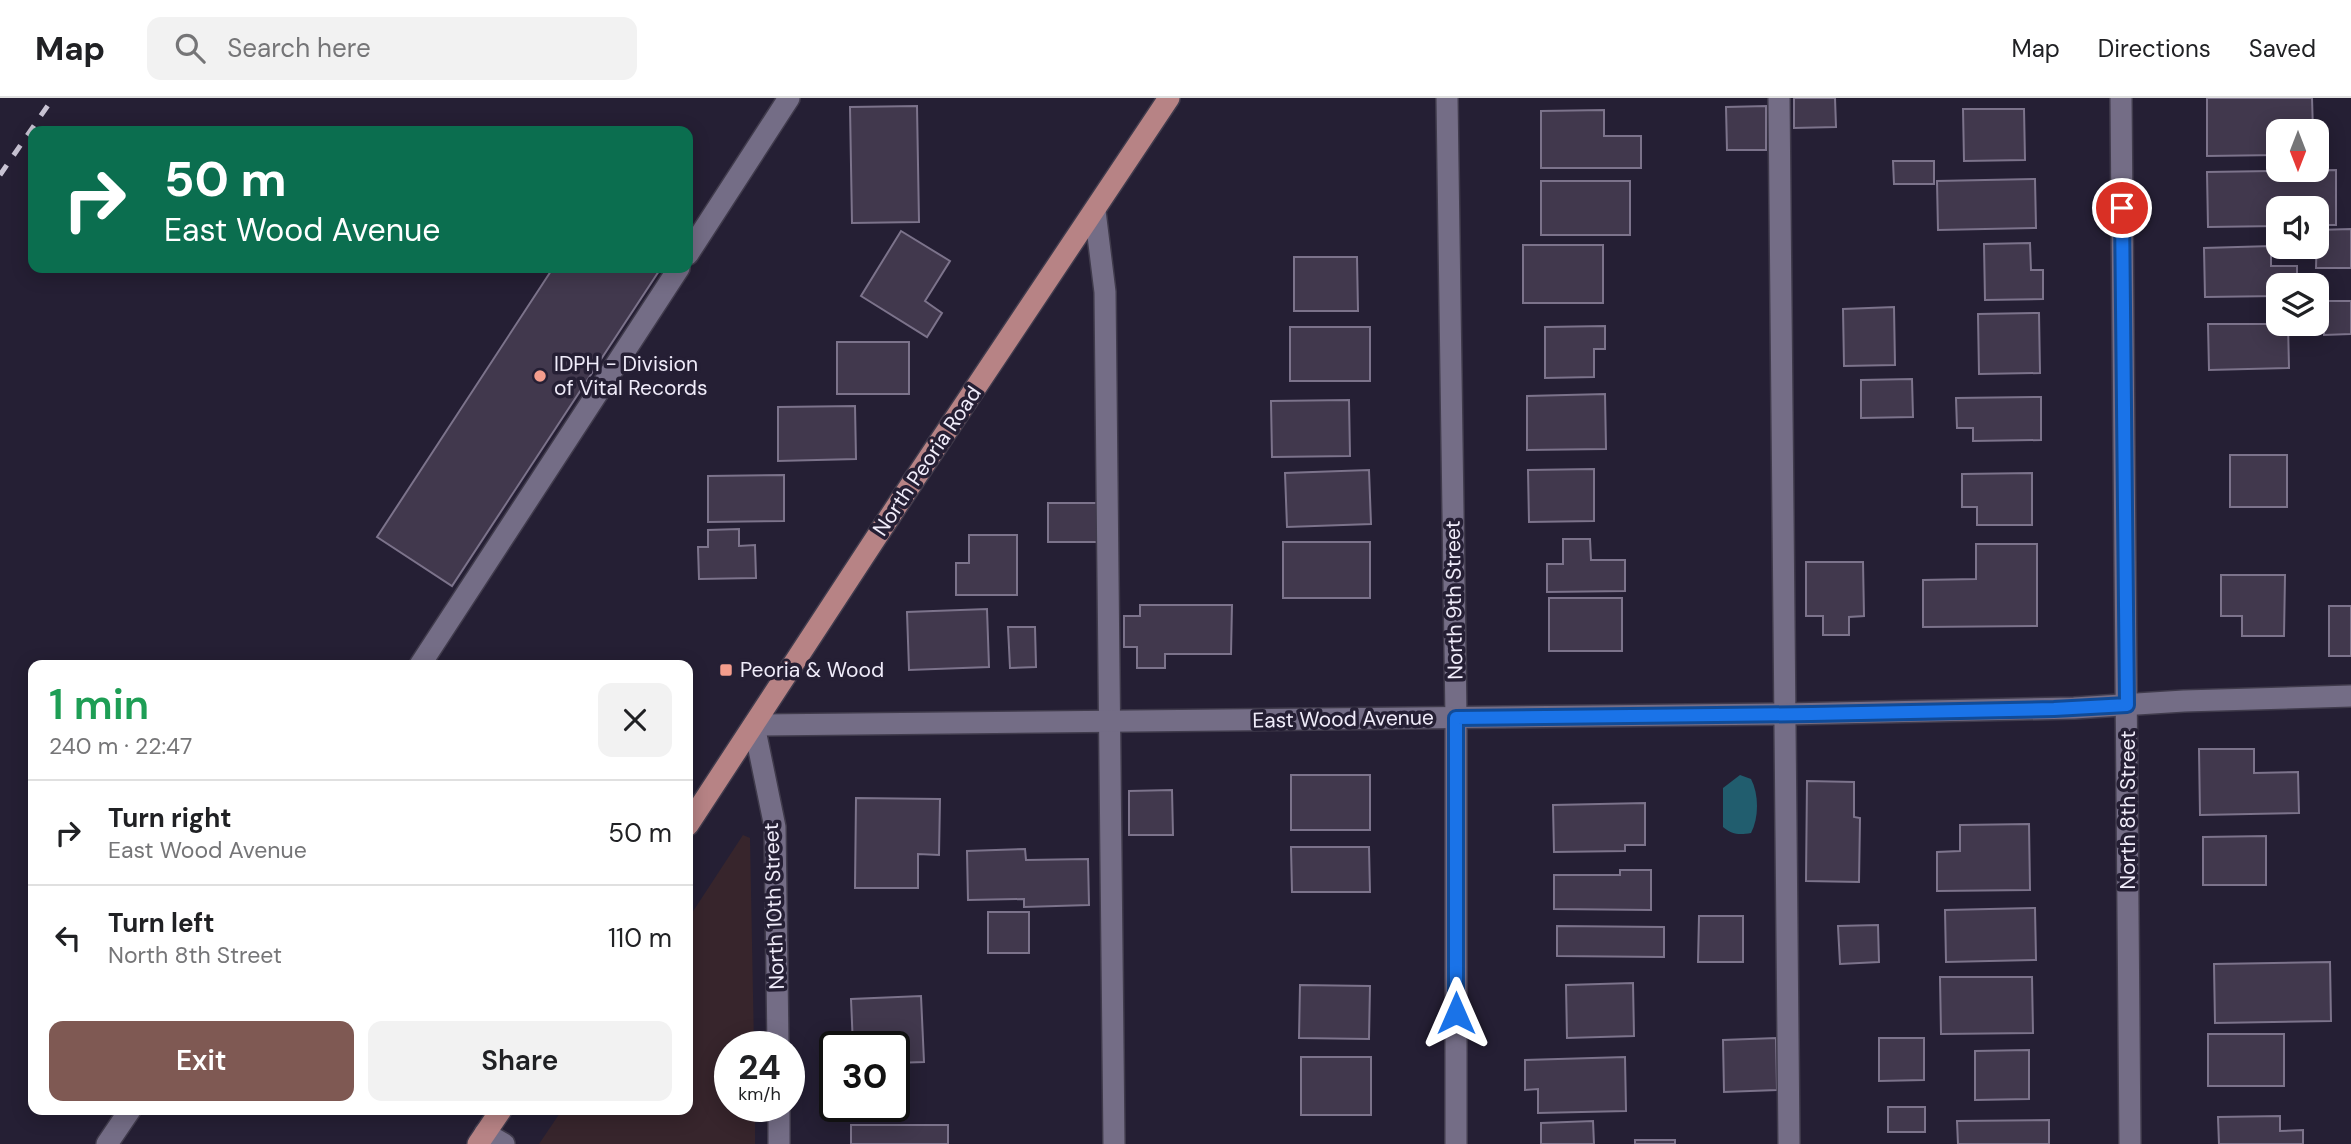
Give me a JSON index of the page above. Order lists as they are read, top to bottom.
{
  "streets": {
    "main road": ["North Peoria Road"],
    "street": [
      "North 9th Street",
      "East Wood Avenue",
      "North 8th Street",
      "North 10th Street"
    ]
  },
  "crossings": [
    ["North Peoria Road", "East Wood Avenue"],
    ["North Peoria Road", "North 10th Street"],
    ["North 9th Street", "East Wood Avenue"],
    ["East Wood Avenue", "North 8th Street"],
    ["East Wood Avenue", "North 10th Street"]
  ],
  "places": {
    "other": ["IDPH - Division of Vital Records"],
    "transit": ["Peoria & Wood"]
  },
  "north": "bottom",
  "page": {
    "header": "Map",
    "search": "Search here",
    "nav": ["Map", "Directions", "Saved"],
    "turn": ["50 m", "East Wood Avenue"],
    "heading": ["1 min", "240 m · 22:47"],
    "list": [
      {
        "name": "Turn right",
        "note": "East Wood Avenue",
        "value": "50 m"
      },
      {
        "name": "Turn left",
        "note": "North 8th Street",
        "value": "110 m"
      }
    ],
    "buttons": ["Exit", "Share"],
    "speed": "24 km/h",
    "limit": "30"
  }
}
